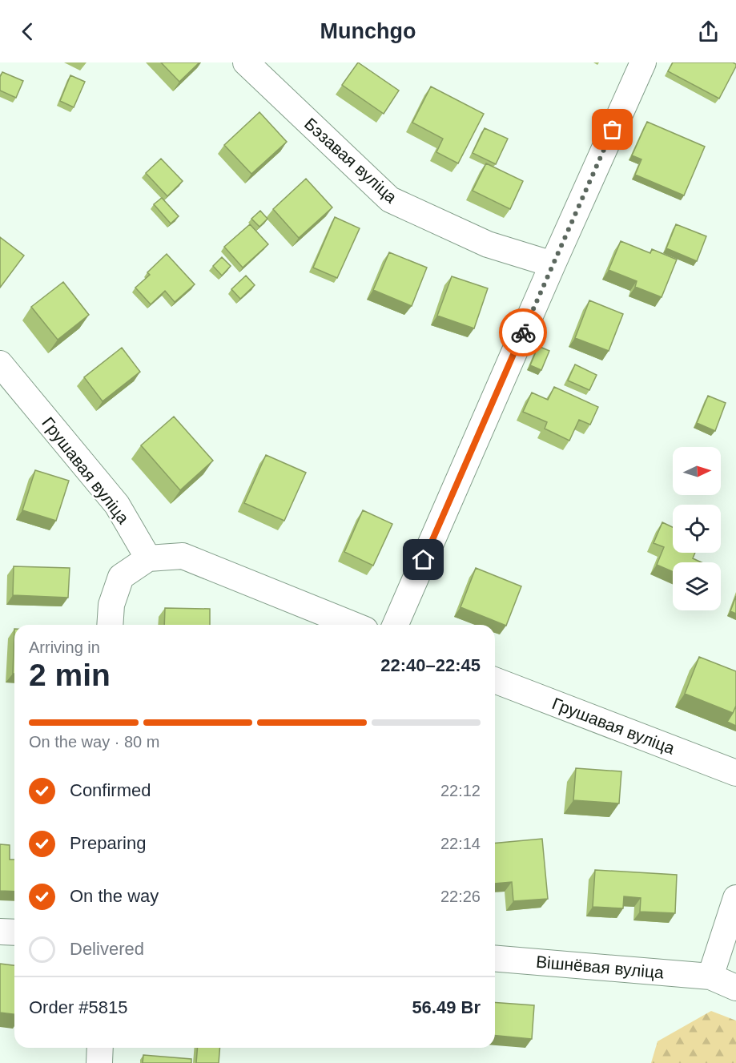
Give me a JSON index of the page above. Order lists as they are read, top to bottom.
{
  "streets": {
    "street": ["Бэзавая вуліца", "Грушавая вуліца", "Вішнёвая вуліца"]
  },
  "north": "right",
  "page": {
    "header": "Munchgo",
    "heading": ["2 min", "Arriving in", "22:40–22:45"],
    "panel": ["Order #5815", "56.49 Br"],
    "bar": "On the way · 80 m",
    "list": [
      ["Confirmed", "22:12"],
      ["Preparing", "22:14"],
      ["On the way", "22:26"],
      "Delivered"
    ]
  }
}
